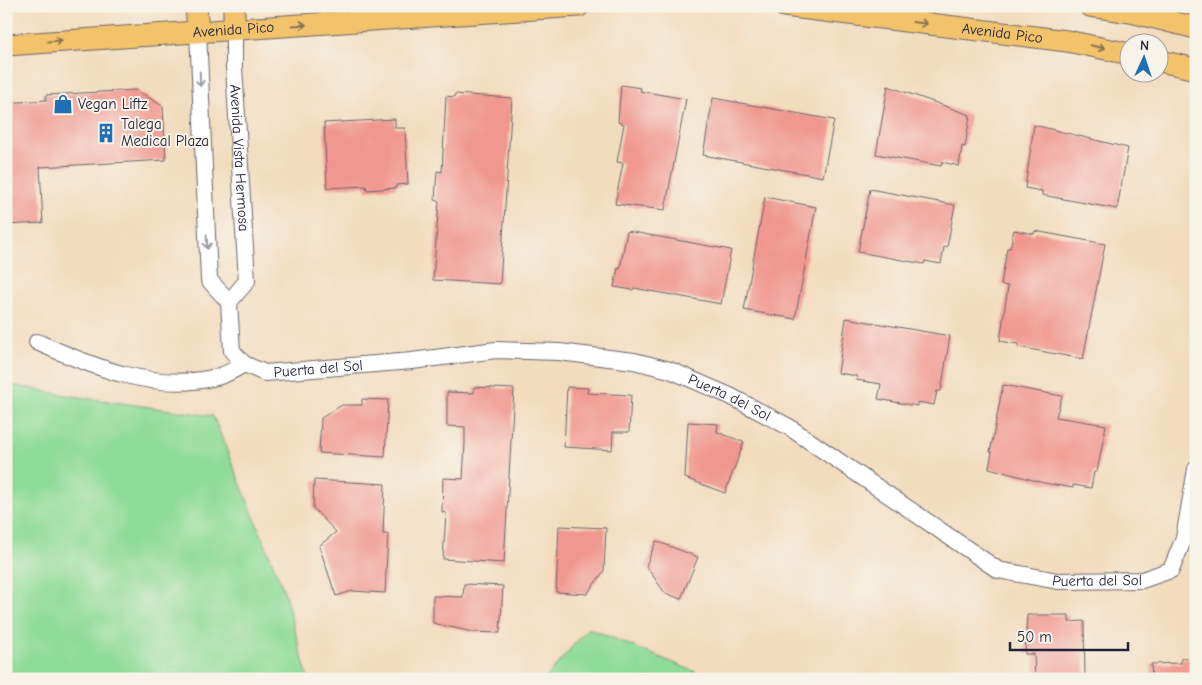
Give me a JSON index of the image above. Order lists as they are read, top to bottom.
{
  "streets": {
    "main road": ["Avenida Pico", "Avenida Vista Hermosa"],
    "street": ["Puerta del Sol"]
  },
  "crossings": [
    ["Avenida Pico", "Avenida Vista Hermosa"]
  ],
  "one_way": ["Avenida Pico"],
  "places": {
    "shop": ["Vegan Liftz"],
    "building": ["Talega Medical Plaza"]
  },
  "scale_bar": "50 m",
  "north": "top"
}
